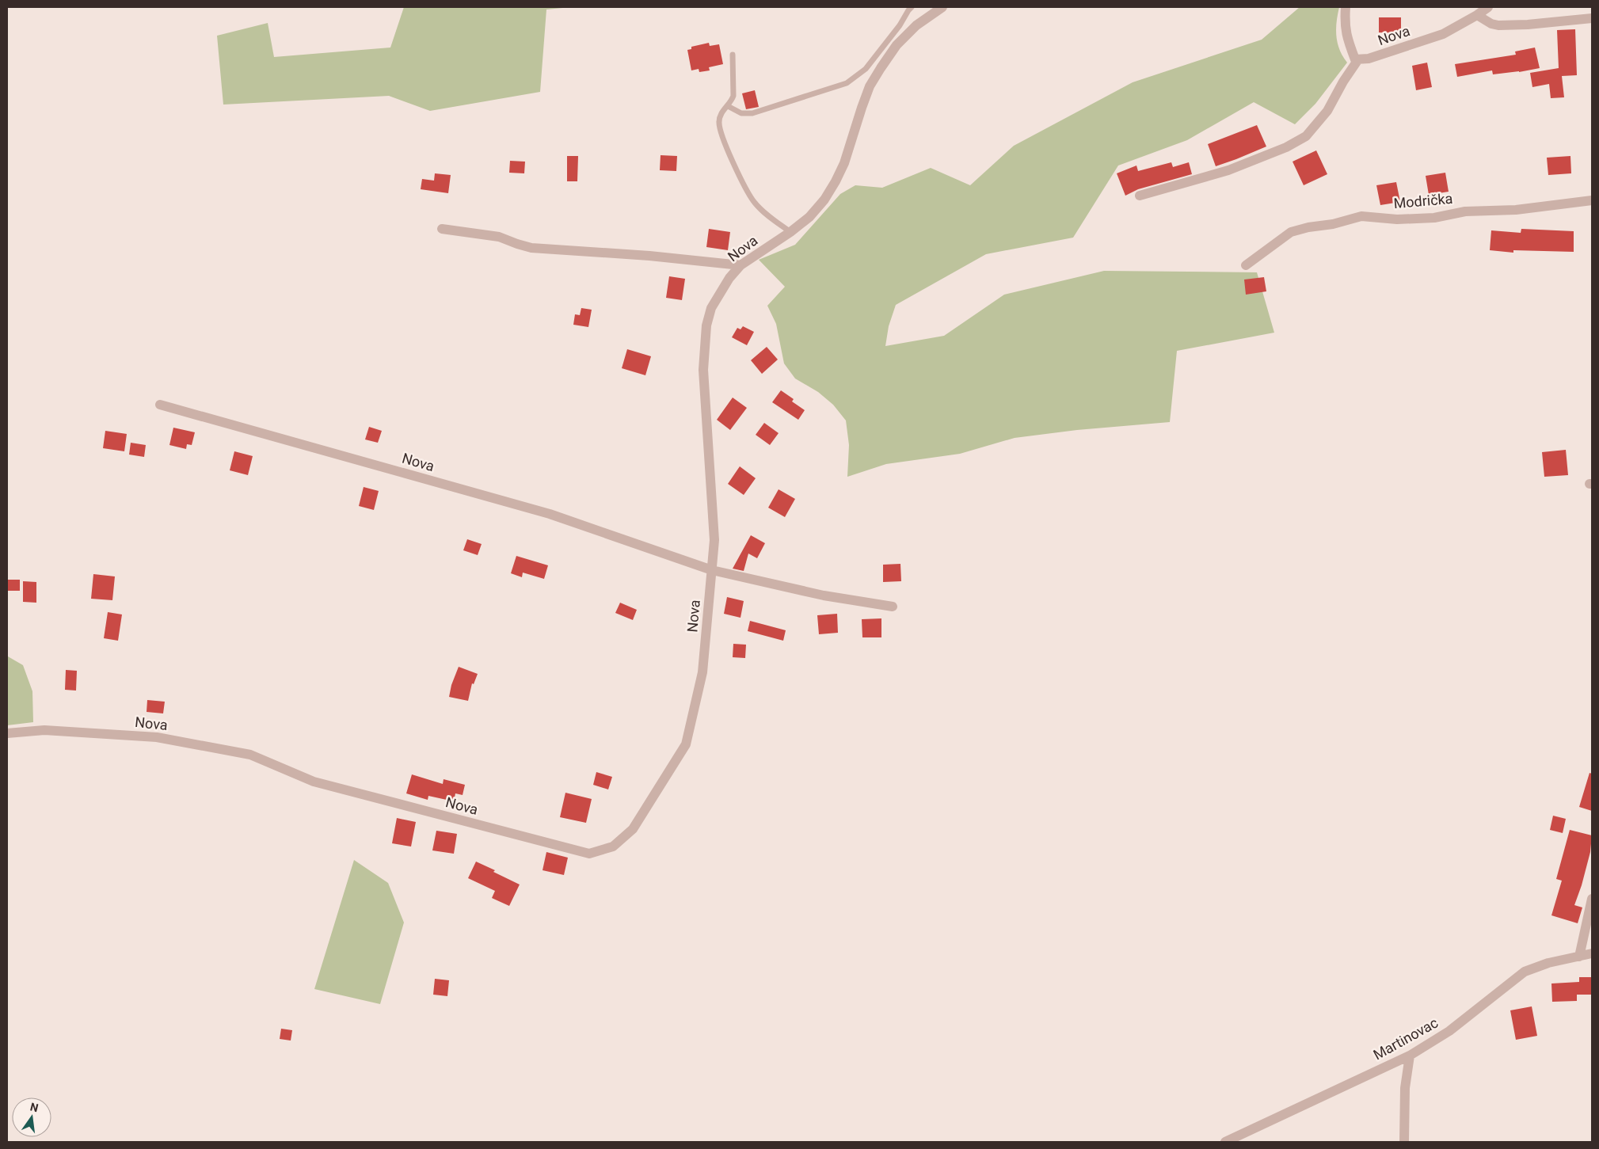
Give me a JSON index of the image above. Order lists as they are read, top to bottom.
{
  "streets": {
    "street": ["Nova", "Modrička", "Martinovac"]
  },
  "north": "top"
}
